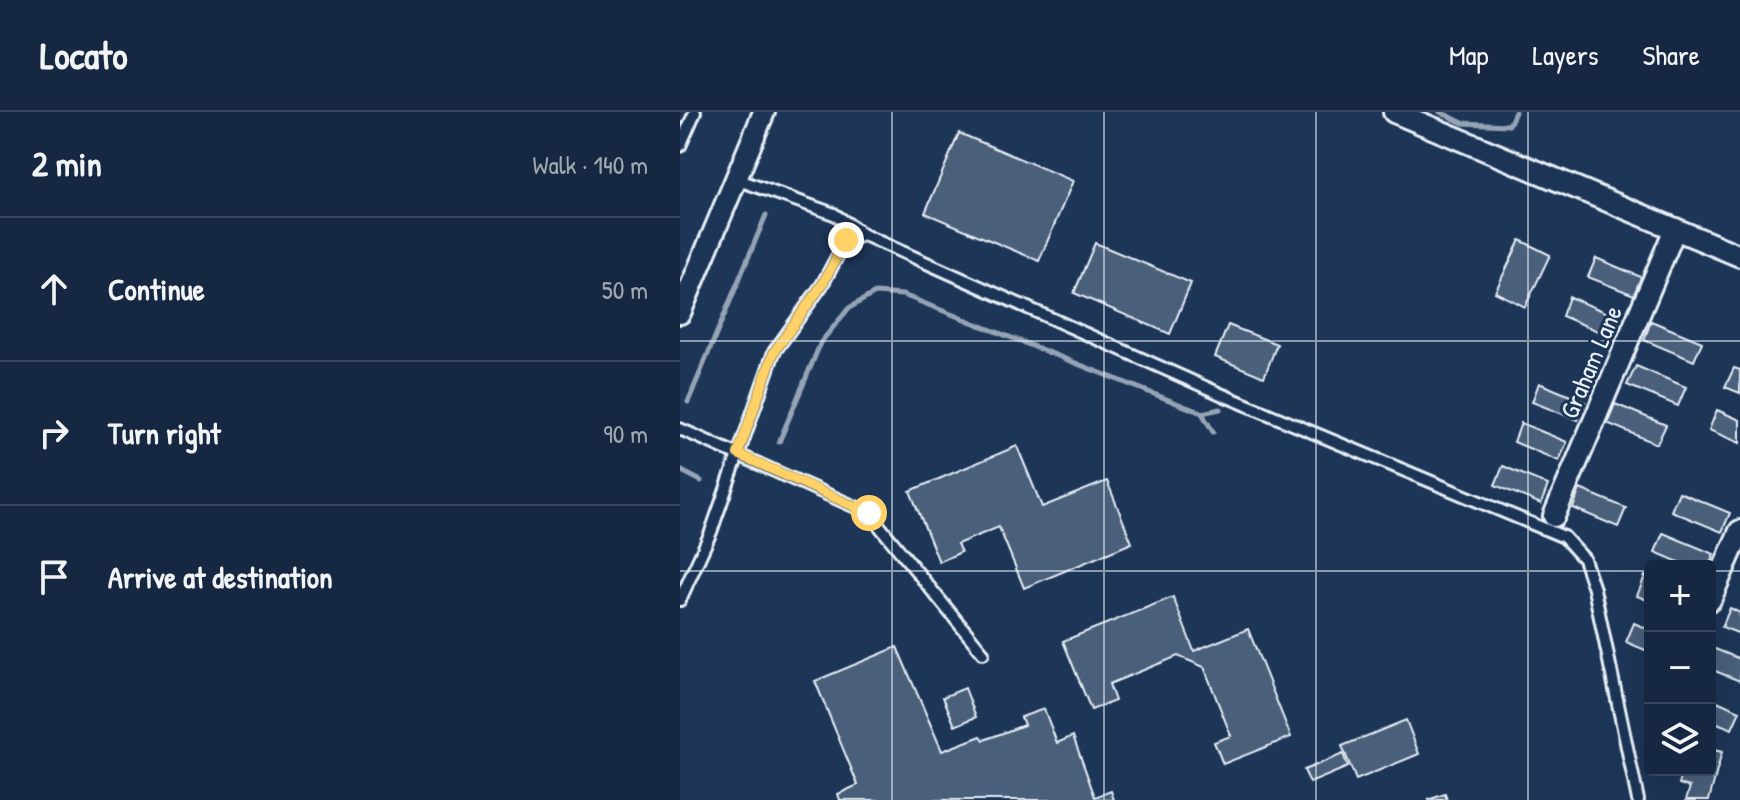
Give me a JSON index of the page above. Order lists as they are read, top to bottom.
{
  "streets": {
    "street": ["Graham Lane"]
  },
  "page": {
    "header": "Locato",
    "nav": ["Map", "Layers", "Share"],
    "heading": ["2 min", "Walk · 140 m"],
    "list": [
      ["Continue", "50 m"],
      ["Turn right", "90 m"],
      "Arrive at destination"
    ],
    "map_buttons": ["+", "−"]
  }
}
